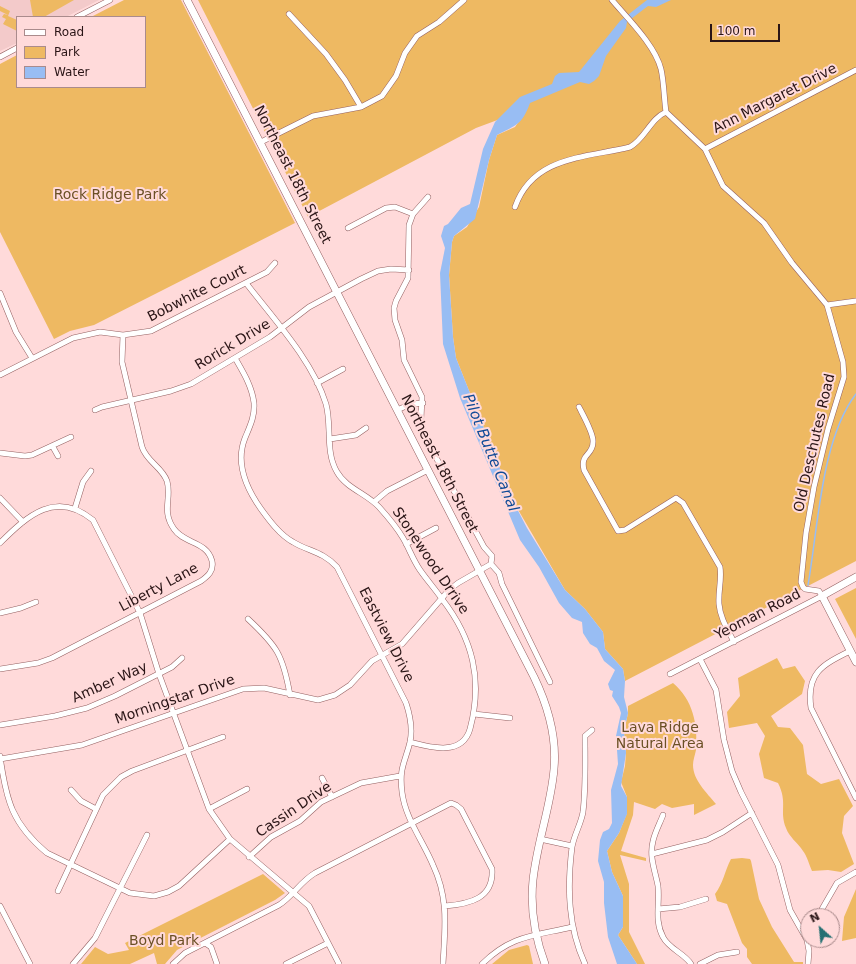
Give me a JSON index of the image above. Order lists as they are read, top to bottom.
{
  "streets": {
    "main road": ["Northeast 18th Street", "Yeoman Road"],
    "street": [
      "Ann Margaret Drive",
      "Bobwhite Court",
      "Rorick Drive",
      "Old Deschutes Road",
      "Stonewood Drrive",
      "Liberty Lane",
      "Eastview Drive",
      "Amber Way",
      "Morningstar Drive",
      "Cassin Drive"
    ]
  },
  "crossings": [
    ["Ann Margaret Drive", "Old Deschutes Road"],
    ["Northeast 18th Street", "Rorick Drive"],
    ["Northeast 18th Street", "Morningstar Drive"],
    ["Bobwhite Court", "Stonewood Drrive"],
    ["Bobwhite Court", "Liberty Lane"],
    ["Rorick Drive", "Stonewood Drrive"],
    ["Rorick Drive", "Liberty Lane"],
    ["Rorick Drive", "Eastview Drive"],
    ["Old Deschutes Road", "Yeoman Road"],
    ["Stonewood Drrive", "Eastview Drive"],
    ["Stonewood Drrive", "Morningstar Drive"],
    ["Eastview Drive", "Morningstar Drive"],
    ["Eastview Drive", "Cassin Drive"]
  ],
  "water": ["Pilot Butte Canal"],
  "parks": ["Rock Ridge Park", "Lava Ridge Natural Area", "Boyd Park"],
  "legend": ["Road", "Park", "Water"],
  "scale_bar": "100 m",
  "north": "top left"
}
